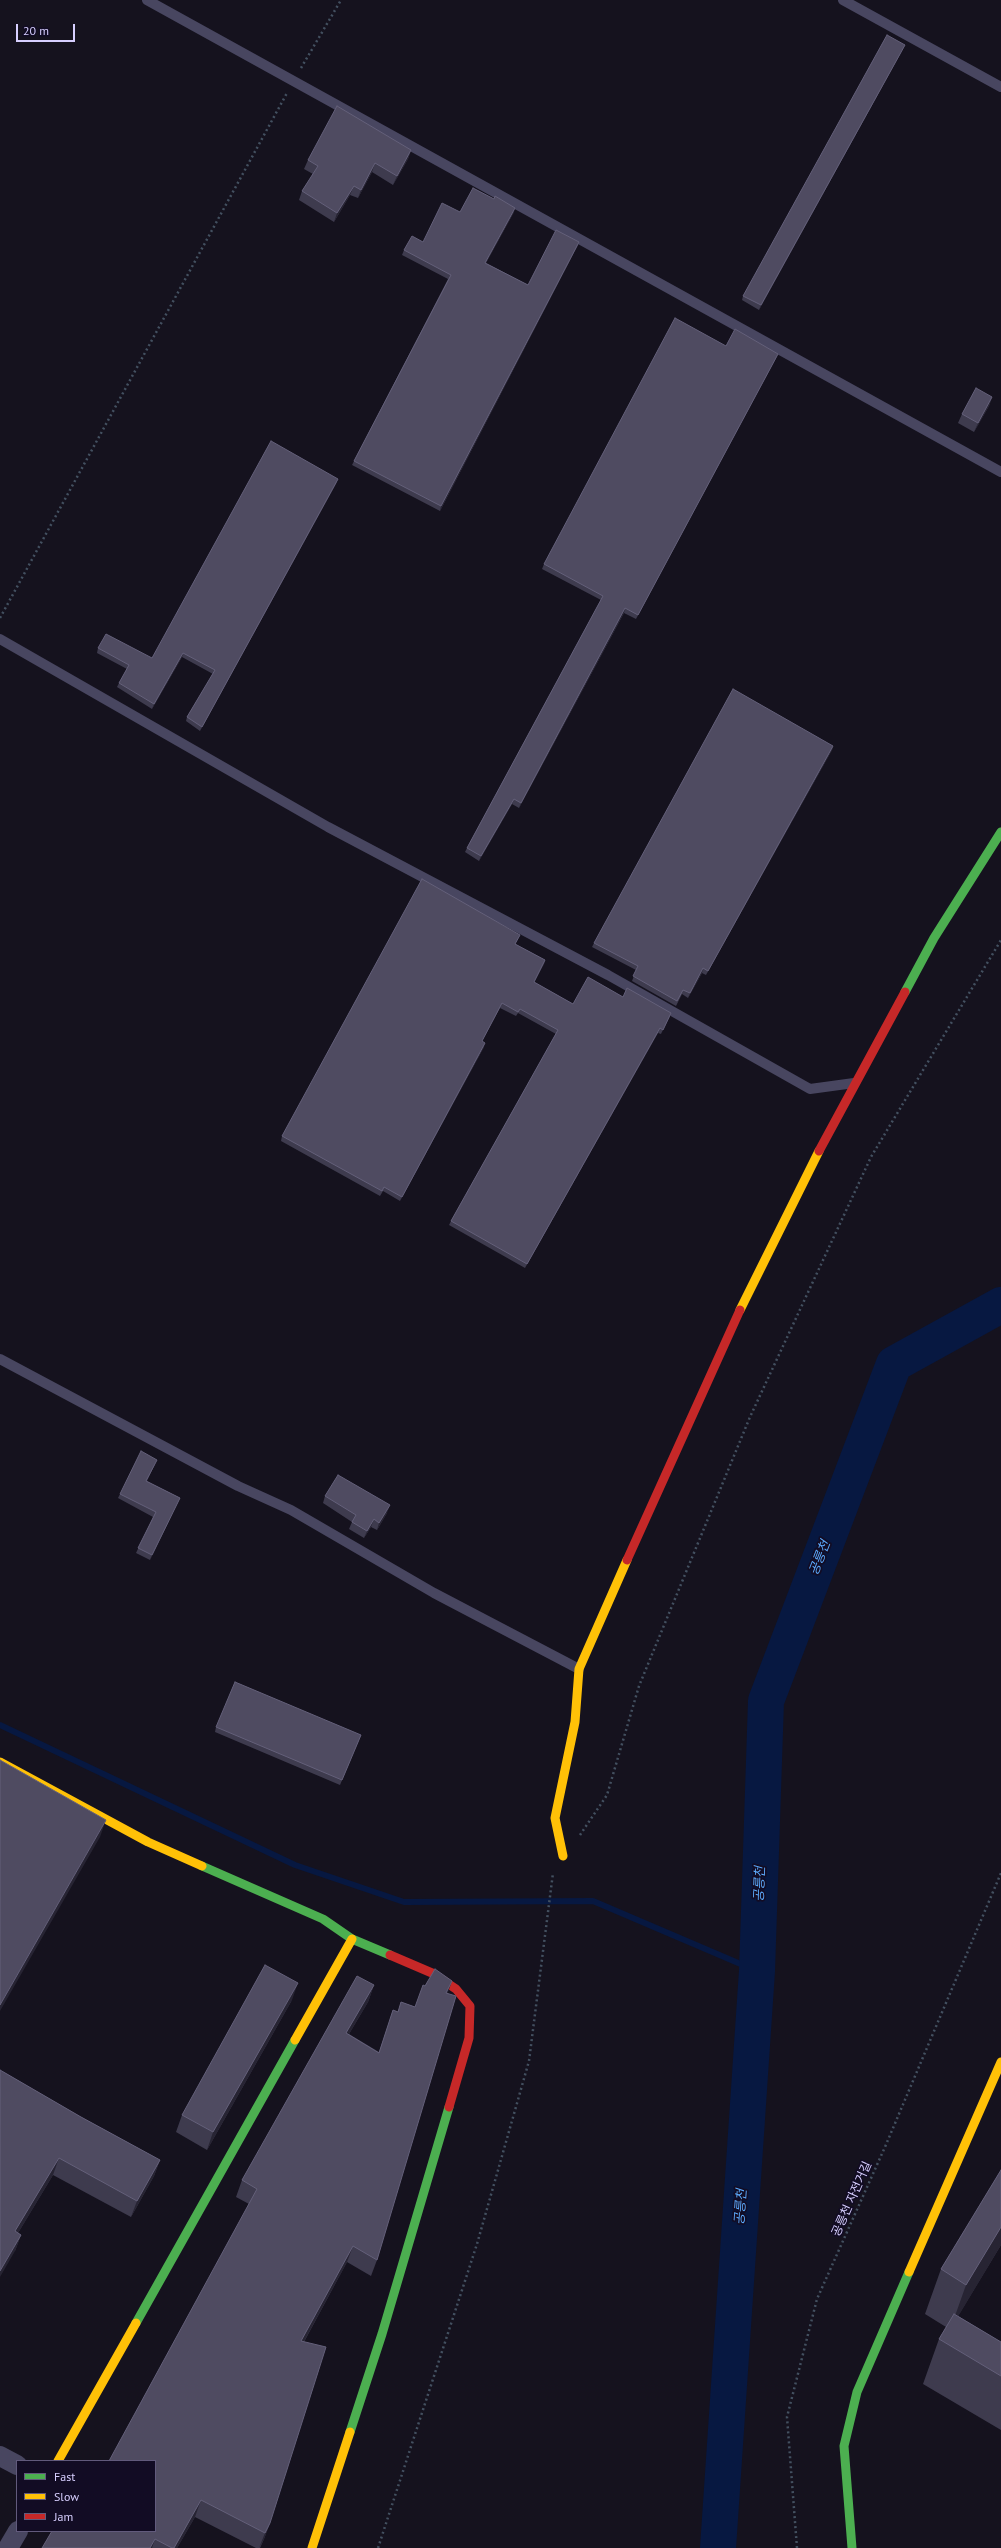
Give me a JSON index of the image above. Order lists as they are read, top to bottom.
{
  "streets": {
    "path": ["공릉천 자전거길"]
  },
  "water": ["공릉천"],
  "legend": ["Fast", "Slow", "Jam"],
  "scale_bar": "20 m"
}
